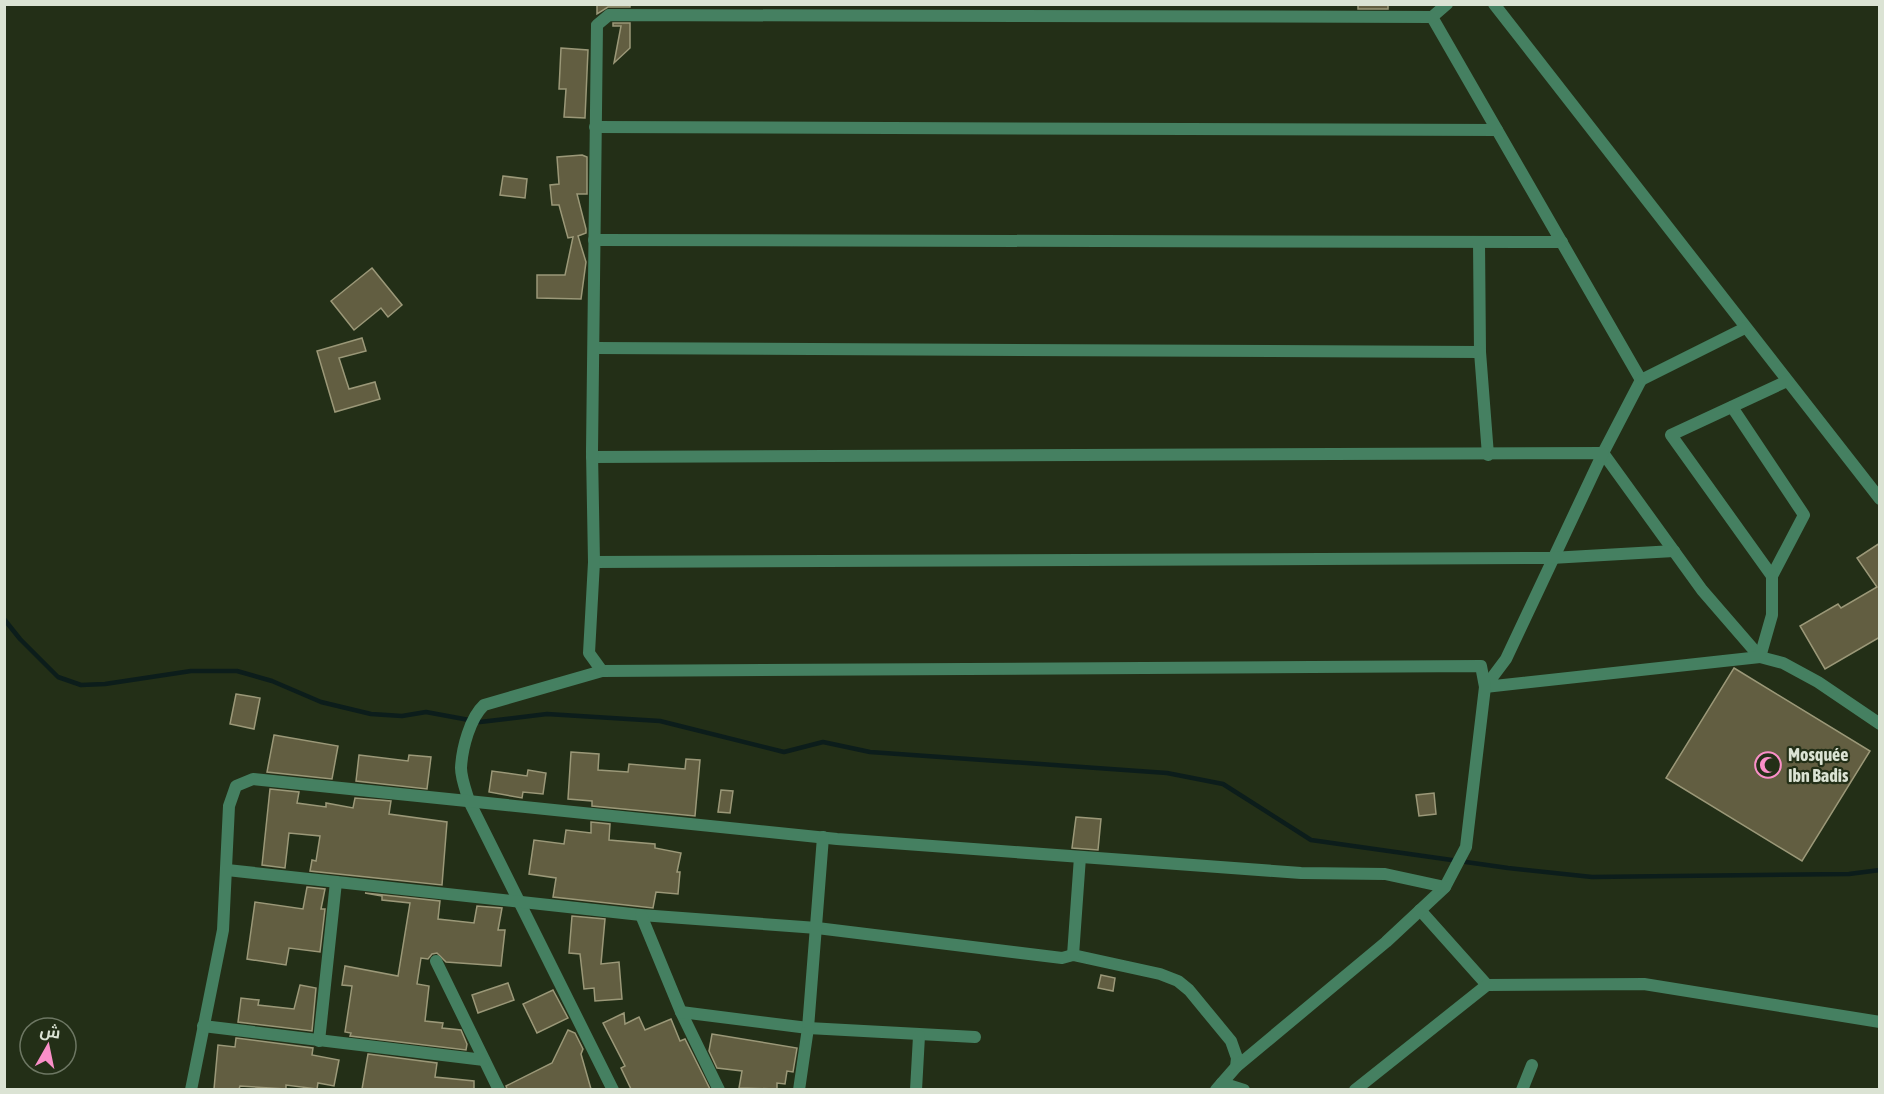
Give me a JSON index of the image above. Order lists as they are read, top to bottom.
{
  "places": {
    "mosque": ["Mosquée Ibn Badis"]
  },
  "north": "top"
}
